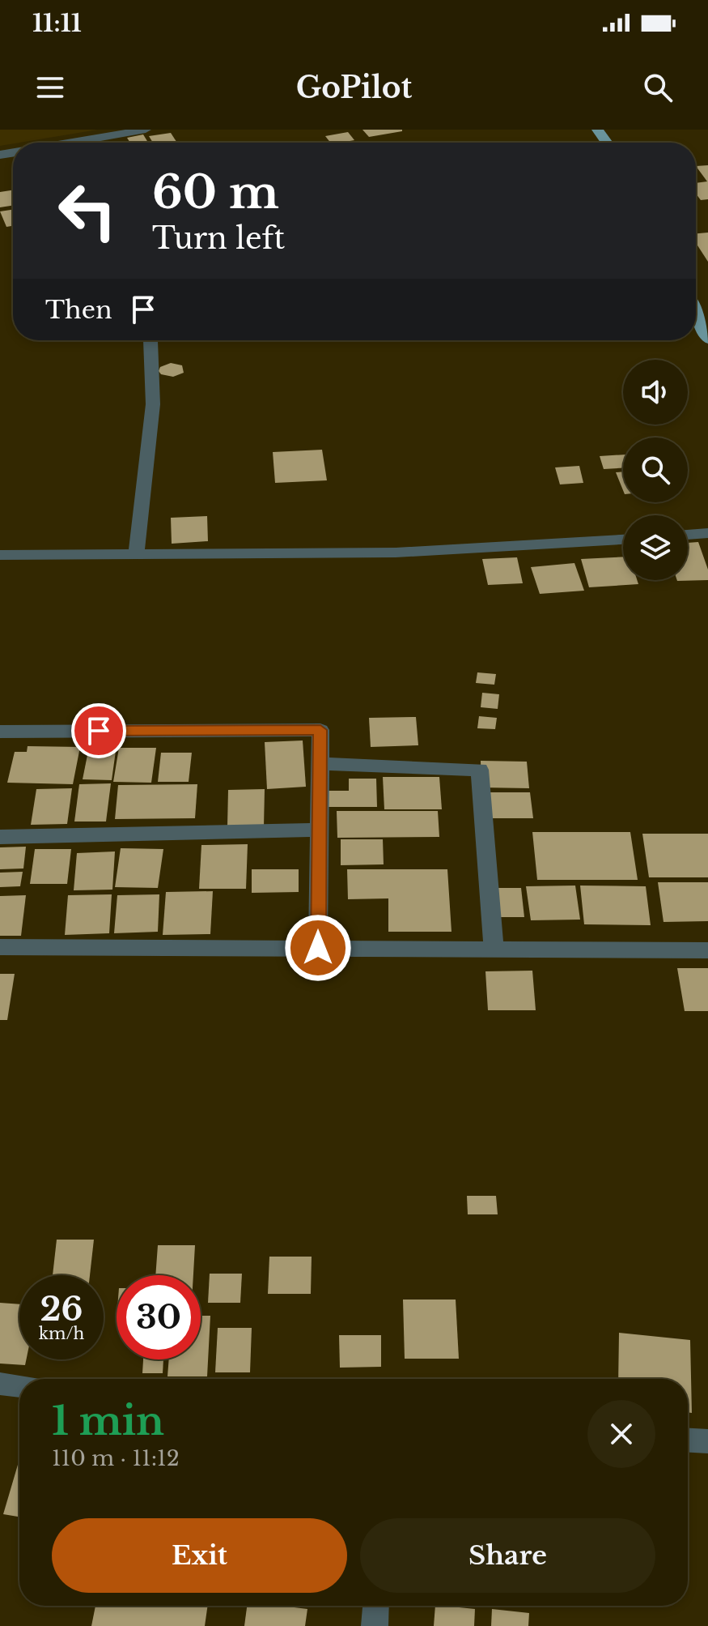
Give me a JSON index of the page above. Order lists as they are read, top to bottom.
{
  "page": {
    "status": "11:11",
    "header": "GoPilot",
    "turn": ["60 m", "Turn left"],
    "then": "Then",
    "speed": "26 km/h",
    "limit": "30",
    "heading": ["1 min", "110 m · 11:12"],
    "buttons": ["Exit", "Share"]
  }
}
